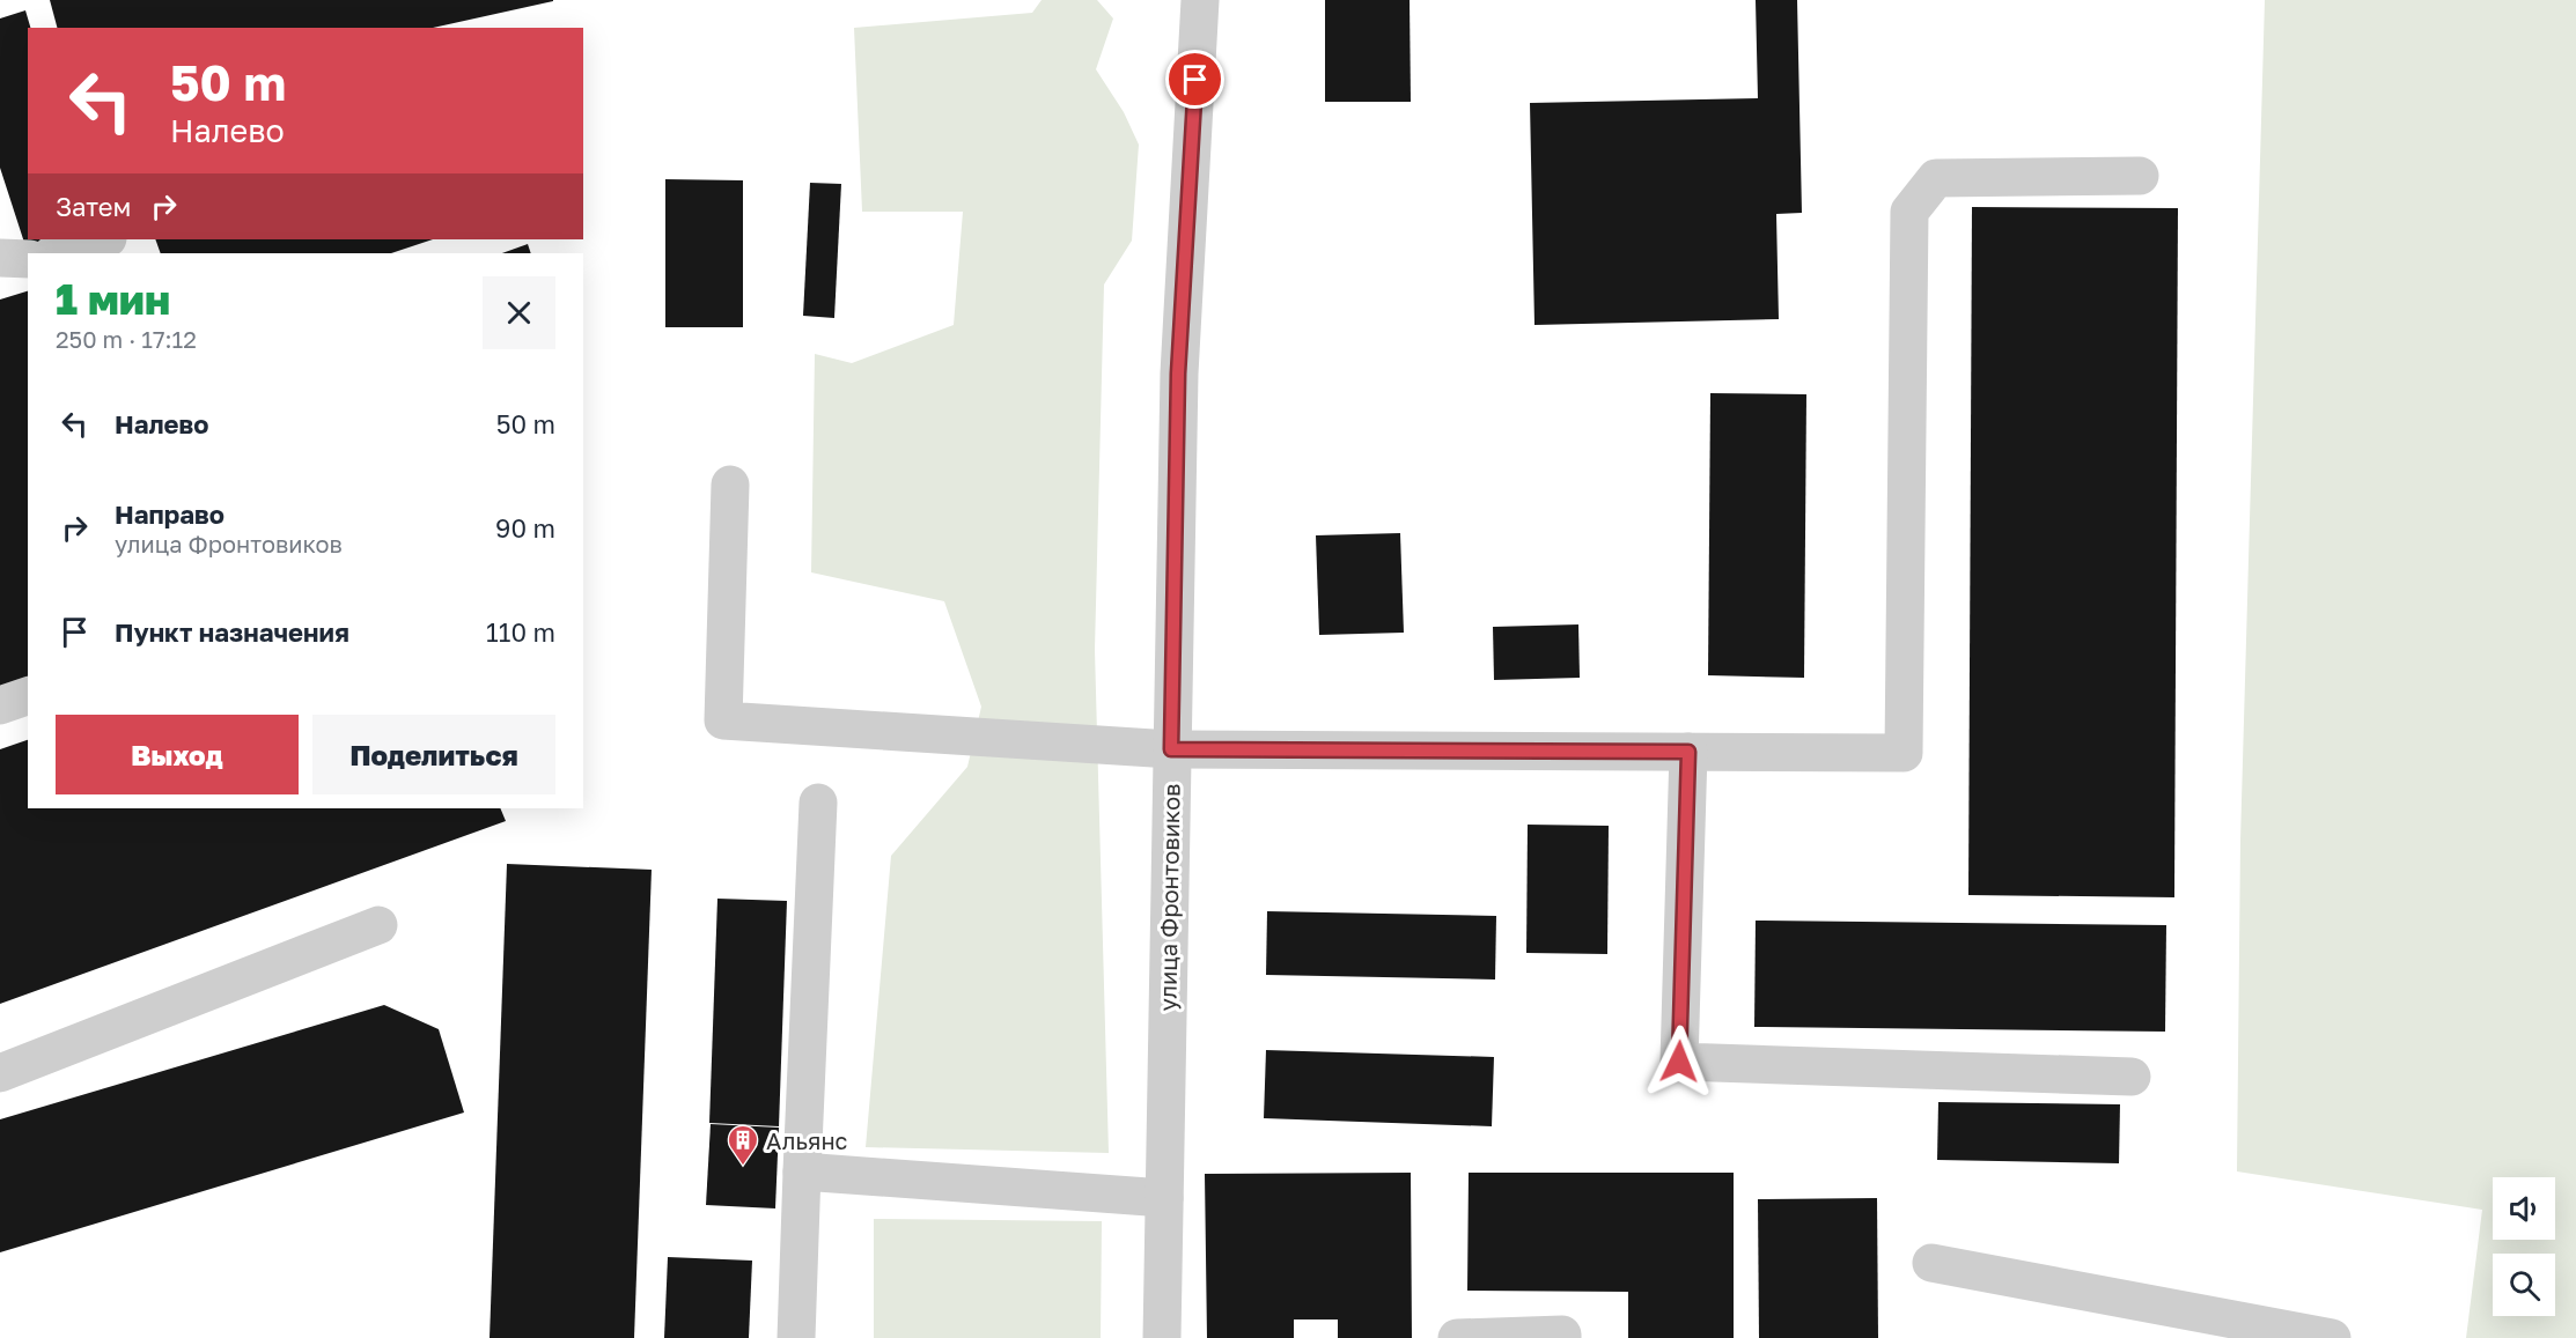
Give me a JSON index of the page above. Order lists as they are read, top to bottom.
{
  "streets": {
    "street": ["улица Фронтовиков"]
  },
  "places": {
    "building": ["Альянс"]
  },
  "page": {
    "turn": ["50 m", "Налево"],
    "then": "Затем",
    "heading": ["1 мин", "250 m · 17:12"],
    "list": [
      {
        "name": "Налево",
        "value": "50 m"
      },
      {
        "name": "Направо",
        "note": "улица Фронтовиков",
        "value": "90 m"
      },
      {
        "name": "Пункт назначения",
        "value": "110 m"
      }
    ],
    "buttons": ["Выход", "Поделиться"]
  }
}
